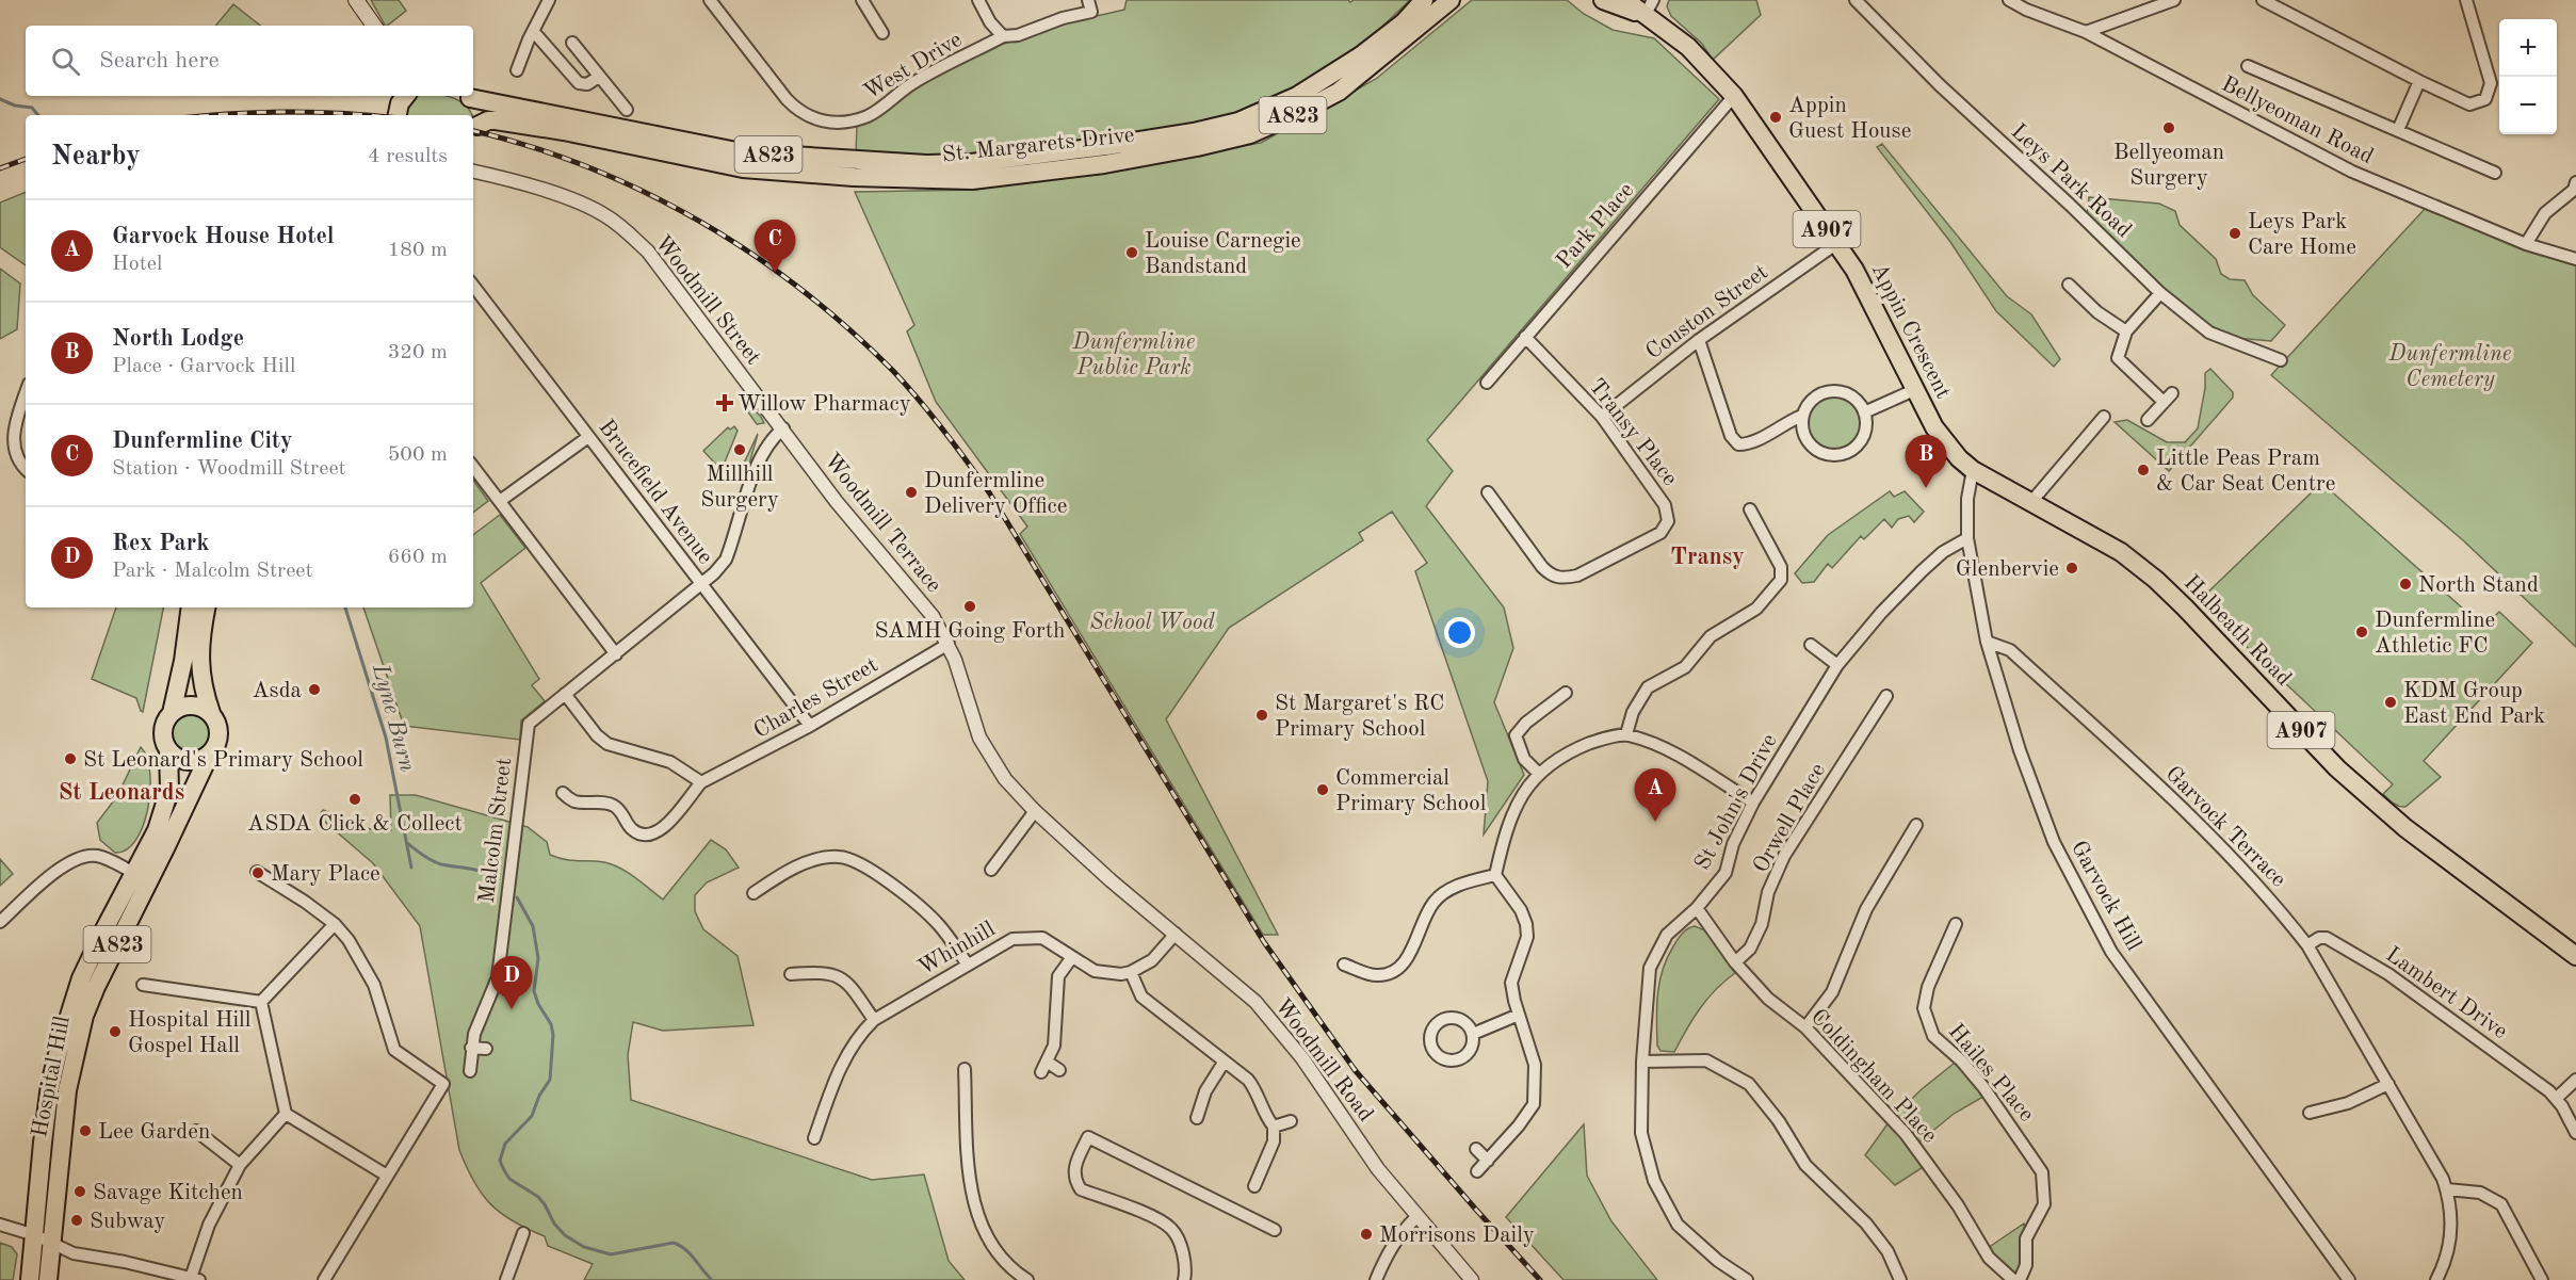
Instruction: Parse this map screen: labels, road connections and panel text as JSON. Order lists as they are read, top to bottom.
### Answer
{
  "streets": {
    "main road": [
      "A823",
      "St. Margarets Drive",
      "A907",
      "Appin Crescent",
      "Halbeath Road",
      "Hospital Hill"
    ],
    "street": [
      "West Drive",
      "Bellyeoman Road",
      "Leys Park Road",
      "Park Place",
      "Woodmill Street",
      "Couston Street",
      "Transy Place",
      "Brucefield Avenue",
      "Woodmill Terrace",
      "Charles Street",
      "St John's Drive",
      "Orwell Place",
      "Garvock Terrace",
      "Malcolm Street",
      "Garvock Hill",
      "Whinhill",
      "Lambert Drive",
      "Woodmill Road",
      "Hailes Place",
      "Coldingham Place"
    ]
  },
  "crossings": [
    ["A823", "St. Margarets Drive"],
    ["A823", "Hospital Hill"],
    ["Park Place", "Appin Crescent"],
    ["Park Place", "Transy Place"],
    ["Woodmill Street", "Woodmill Terrace"],
    ["Woodmill Street", "Malcolm Street"],
    ["Couston Street", "Appin Crescent"],
    ["Couston Street", "Transy Place"],
    ["Appin Crescent", "Halbeath Road"],
    ["Appin Crescent", "Garvock Hill"],
    ["Brucefield Avenue", "Charles Street"],
    ["Brucefield Avenue", "Malcolm Street"],
    ["Woodmill Terrace", "Charles Street"],
    ["Woodmill Terrace", "Malcolm Street"],
    ["Woodmill Terrace", "Woodmill Road"],
    ["Charles Street", "Woodmill Road"],
    ["St John's Drive", "Garvock Hill"],
    ["St John's Drive", "Coldingham Place"],
    ["Orwell Place", "Coldingham Place"],
    ["Garvock Terrace", "Garvock Hill"],
    ["Garvock Terrace", "Lambert Drive"]
  ],
  "districts": ["Transy", "St Leonards"],
  "water": ["Lyne Burn"],
  "parks": ["Dunfermline Public Park", "Dunfermline Cemetery", "School Wood"],
  "places": {
    "other": [
      "Appin Guest House",
      "Bellyeoman Surgery",
      "Leys Park Care Home",
      "Louise Carnegie Bandstand",
      "Millhill Surgery",
      "Little Peas Pram & Car Seat Centre",
      "Dunfermline Delivery Office",
      "Glenbervie",
      "North Stand",
      "SAMH Going Forth",
      "Dunfermline Athletic FC",
      "Asda",
      "KDM Group East End Park",
      "St Margaret's RC Primary School",
      "St Leonard's Primary School",
      "Commercial Primary School",
      "ASDA Click & Collect",
      "Mary Place",
      "Hospital Hill Gospel Hall",
      "Lee Garden",
      "Savage Kitchen",
      "Subway",
      "Morrisons Daily"
    ],
    "health": ["Willow Pharmacy"]
  },
  "page": {
    "map_buttons": ["+", "−"],
    "search": "Search here",
    "heading": ["Nearby", "4 results"],
    "list": [
      {
        "mark": "A",
        "name": "Garvock House Hotel",
        "note": "Hotel",
        "value": "180 m"
      },
      {
        "mark": "B",
        "name": "North Lodge",
        "note": "Place · Garvock Hill",
        "value": "320 m"
      },
      {
        "mark": "C",
        "name": "Dunfermline City",
        "note": "Station · Woodmill Street",
        "value": "500 m"
      },
      {
        "mark": "D",
        "name": "Rex Park",
        "note": "Park · Malcolm Street",
        "value": "660 m"
      }
    ],
    "pins": [
      "C",
      "B",
      "A",
      "D"
    ]
  }
}
